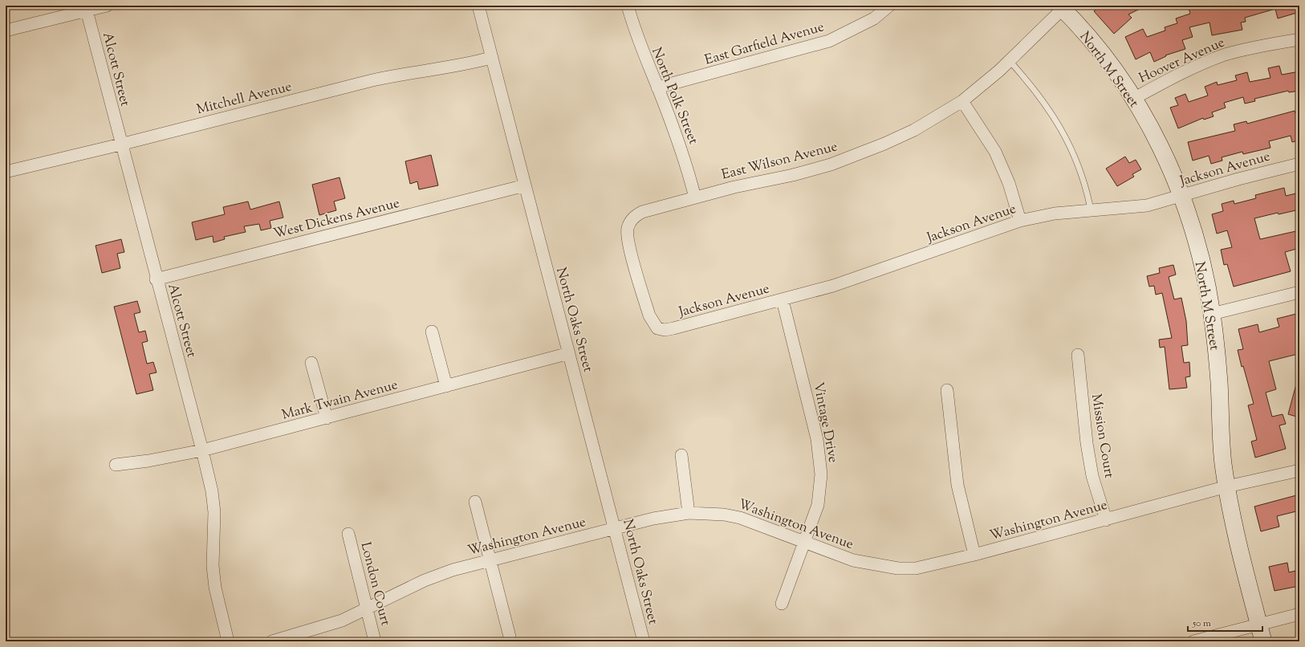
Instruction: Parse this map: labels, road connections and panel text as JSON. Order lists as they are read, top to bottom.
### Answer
{
  "streets": {
    "street": [
      "East Garfield Avenue",
      "Hoover Avenue",
      "Alcott Street",
      "North M Street",
      "North Polk Street",
      "Mitchell Avenue",
      "East Wilson Avenue",
      "Jackson Avenue",
      "West Dickens Avenue",
      "North Oaks Street",
      "Mark Twain Avenue",
      "Vintage Drive",
      "Mission Court",
      "Washington Avenue",
      "London Court"
    ]
  },
  "crossings": [
    ["East Garfield Avenue", "North Polk Street"],
    ["Hoover Avenue", "North M Street"],
    ["Alcott Street", "Mitchell Avenue"],
    ["Alcott Street", "West Dickens Avenue"],
    ["Alcott Street", "Mark Twain Avenue"],
    ["North M Street", "East Wilson Avenue"],
    ["North M Street", "Jackson Avenue"],
    ["North M Street", "Washington Avenue"],
    ["North Polk Street", "East Wilson Avenue"],
    ["Mitchell Avenue", "North Oaks Street"],
    ["East Wilson Avenue", "Jackson Avenue"],
    ["Jackson Avenue", "Vintage Drive"],
    ["West Dickens Avenue", "North Oaks Street"],
    ["North Oaks Street", "Mark Twain Avenue"],
    ["North Oaks Street", "Washington Avenue"],
    ["Vintage Drive", "Washington Avenue"],
    ["Mission Court", "Washington Avenue"],
    ["Washington Avenue", "London Court"]
  ],
  "scale_bar": "50 m"
}
